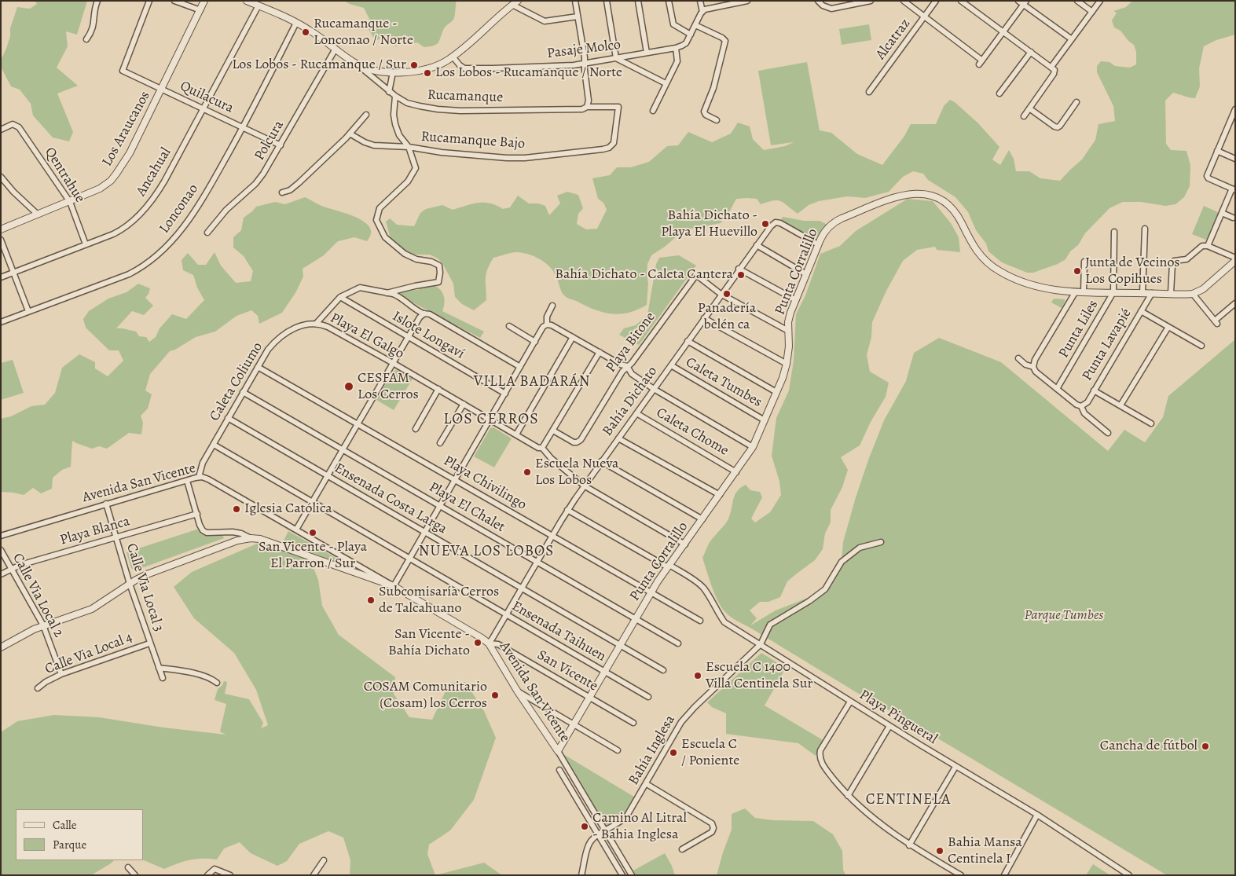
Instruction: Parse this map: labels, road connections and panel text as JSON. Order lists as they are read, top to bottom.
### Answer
{
  "streets": {
    "street": [
      "Alcatraz",
      "Pasaje Molco",
      "Rucamanque",
      "Quilacura",
      "Los Araucanos",
      "Polcura",
      "Rucamanque Bajo",
      "Ancahual",
      "Qentrahue",
      "Lonconao",
      "Punta Corralillo",
      "Punta Liles",
      "Islote Longaví",
      "Playa El Galgo",
      "Playa Bitone",
      "Punta Lavapié",
      "Caleta Coliumo",
      "Caleta Tumbes",
      "Bahía Dichato",
      "Caleta Chome",
      "Avenida San Vicente",
      "Playa Chivilingo",
      "Ensenada Costa Larga",
      "Playa El Chalet",
      "Playa Blanca",
      "Calle Via Local 3",
      "Calle Via Local 2",
      "Ensenada Taihuen",
      "Calle Via Local 4",
      "San Vicente",
      "Playa Pingueral",
      "Bahía Inglesa"
    ]
  },
  "crossings": [
    ["Rucamanque", "Polcura"],
    ["Rucamanque", "Rucamanque Bajo"],
    ["Rucamanque", "Ancahual"],
    ["Rucamanque", "Lonconao"],
    ["Quilacura", "Los Araucanos"],
    ["Quilacura", "Polcura"],
    ["Quilacura", "Ancahual"],
    ["Quilacura", "Lonconao"],
    ["Los Araucanos", "Qentrahue"],
    ["Ancahual", "Qentrahue"],
    ["Punta Corralillo", "Punta Liles"],
    ["Punta Corralillo", "Playa El Galgo"],
    ["Punta Corralillo", "Punta Lavapié"],
    ["Punta Corralillo", "Caleta Tumbes"],
    ["Punta Corralillo", "Bahía Dichato"],
    ["Punta Corralillo", "Caleta Chome"],
    ["Punta Corralillo", "Avenida San Vicente"],
    ["Punta Corralillo", "Playa Chivilingo"],
    ["Punta Corralillo", "Ensenada Costa Larga"],
    ["Punta Corralillo", "Playa El Chalet"],
    ["Punta Corralillo", "Ensenada Taihuen"],
    ["Punta Corralillo", "San Vicente"],
    ["Punta Corralillo", "Playa Pingueral"],
    ["Playa El Galgo", "Caleta Coliumo"],
    ["Playa El Galgo", "Bahía Dichato"],
    ["Playa Bitone", "Bahía Dichato"],
    ["Caleta Coliumo", "Avenida San Vicente"],
    ["Caleta Coliumo", "Playa Chivilingo"],
    ["Caleta Coliumo", "Ensenada Costa Larga"],
    ["Caleta Coliumo", "Playa El Chalet"],
    ["Caleta Coliumo", "Ensenada Taihuen"],
    ["Caleta Tumbes", "Bahía Dichato"],
    ["Bahía Dichato", "Caleta Chome"],
    ["Bahía Dichato", "Avenida San Vicente"],
    ["Bahía Dichato", "Playa Chivilingo"],
    ["Bahía Dichato", "Ensenada Costa Larga"],
    ["Bahía Dichato", "Playa El Chalet"],
    ["Bahía Dichato", "Ensenada Taihuen"],
    ["Bahía Dichato", "San Vicente"],
    ["Bahía Dichato", "Playa Pingueral"],
    ["Avenida San Vicente", "Calle Via Local 3"],
    ["Avenida San Vicente", "San Vicente"],
    ["Avenida San Vicente", "Bahía Inglesa"],
    ["Playa Blanca", "Calle Via Local 3"],
    ["Playa Blanca", "Calle Via Local 2"],
    ["Calle Via Local 3", "Calle Via Local 4"],
    ["Calle Via Local 2", "Calle Via Local 4"],
    ["Playa Pingueral", "Bahía Inglesa"]
  ],
  "districts": [
    "VILLA BADARÁN",
    "LOS CERROS",
    "NUEVA LOS LOBOS",
    "CENTINELA"
  ],
  "parks": ["Parque Tumbes"],
  "places": [
    "Rucamanque - Lonconao / Norte",
    "Los Lobos - Rucamanque / Sur",
    "Los Lobos - Rucamanque / Norte",
    "Bahía Dichato - Playa El Huevillo",
    "Junta de Vecinos Los Copihues",
    "Bahía Dichato - Caleta Cantera",
    "Panadería belén ca",
    "CESFAM Los Cerros",
    "Escuela Nueva Los Lobos",
    "Iglesia Católica",
    "San Vicente - Playa El Parron / Sur",
    "Subcomisaría Cerros de Talcahuano",
    "San Vicente - Bahía Dichato",
    "Escuela C 1400 Villa Centinela Sur",
    "COSAM Comunitario (Cosam) los Cerros",
    "Cancha de fútbol",
    "Escuela C / Poniente",
    "Camino Al Litral - Bahia Inglesa",
    "Bahia Mansa Centinela I"
  ],
  "legend": ["Calle", "Parque"]
}
